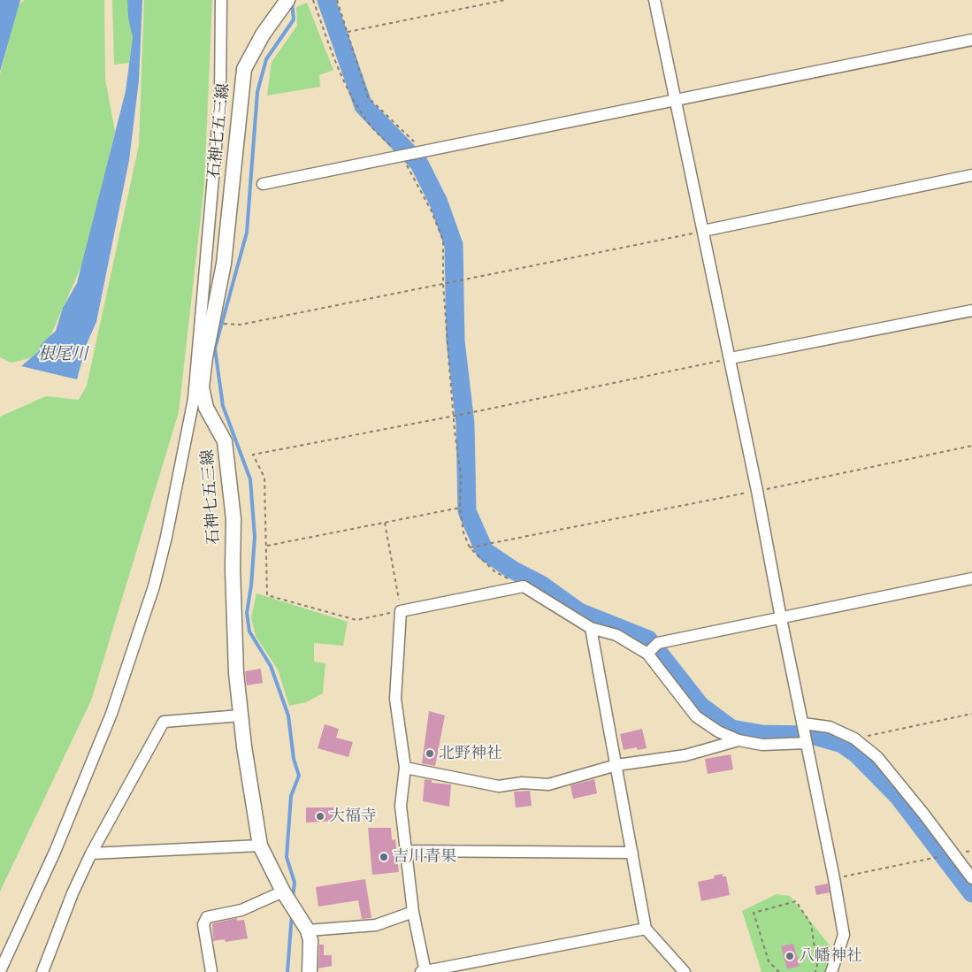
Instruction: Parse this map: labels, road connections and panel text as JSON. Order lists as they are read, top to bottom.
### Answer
{
  "streets": {
    "main road": ["石神七五三線"]
  },
  "water": ["根尾川"],
  "places": [
    "北野神社",
    "大福寺",
    "吉川青果",
    "八幡神社"
  ]
}
